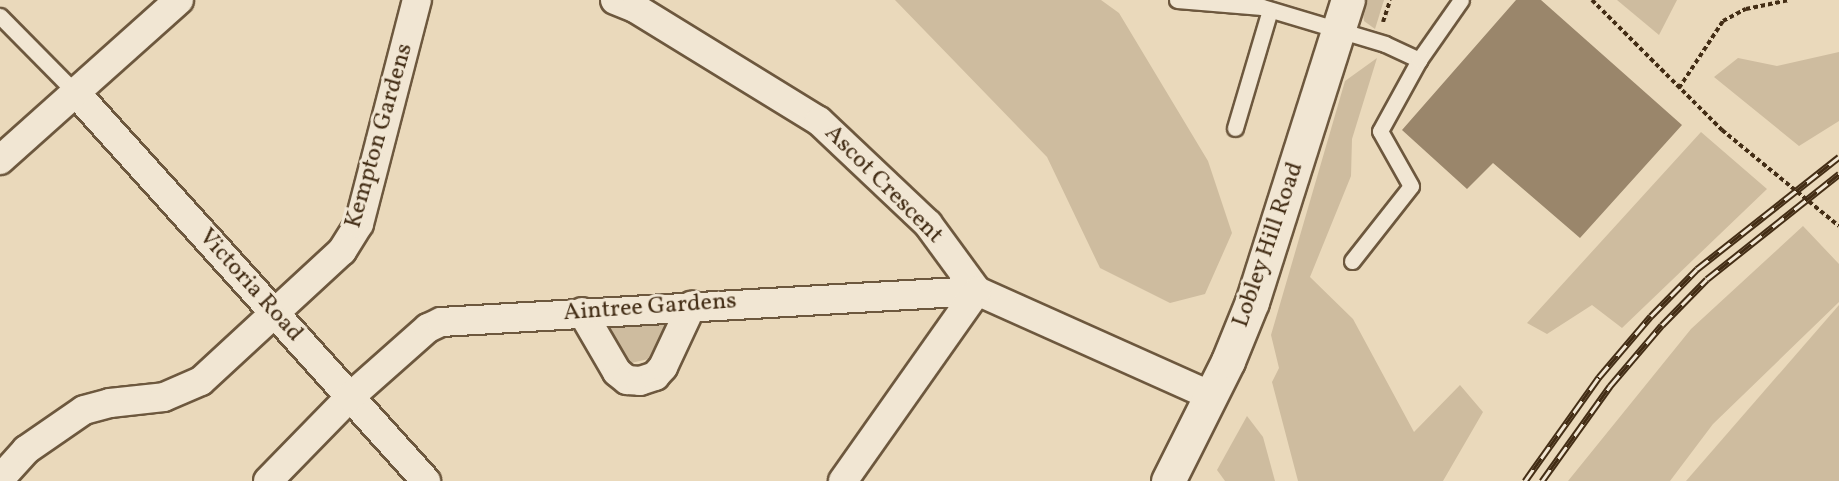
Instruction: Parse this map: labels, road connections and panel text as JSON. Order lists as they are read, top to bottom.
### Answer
{
  "streets": {
    "main road": ["Lobley Hill Road"],
    "street": [
      "Kempton Gardens",
      "Ascot Crescent",
      "Victoria Road",
      "Aintree Gardens"
    ]
  },
  "crossings": [
    ["Kempton Gardens", "Victoria Road"],
    ["Ascot Crescent", "Lobley Hill Road"],
    ["Ascot Crescent", "Aintree Gardens"],
    ["Victoria Road", "Aintree Gardens"]
  ]
}
